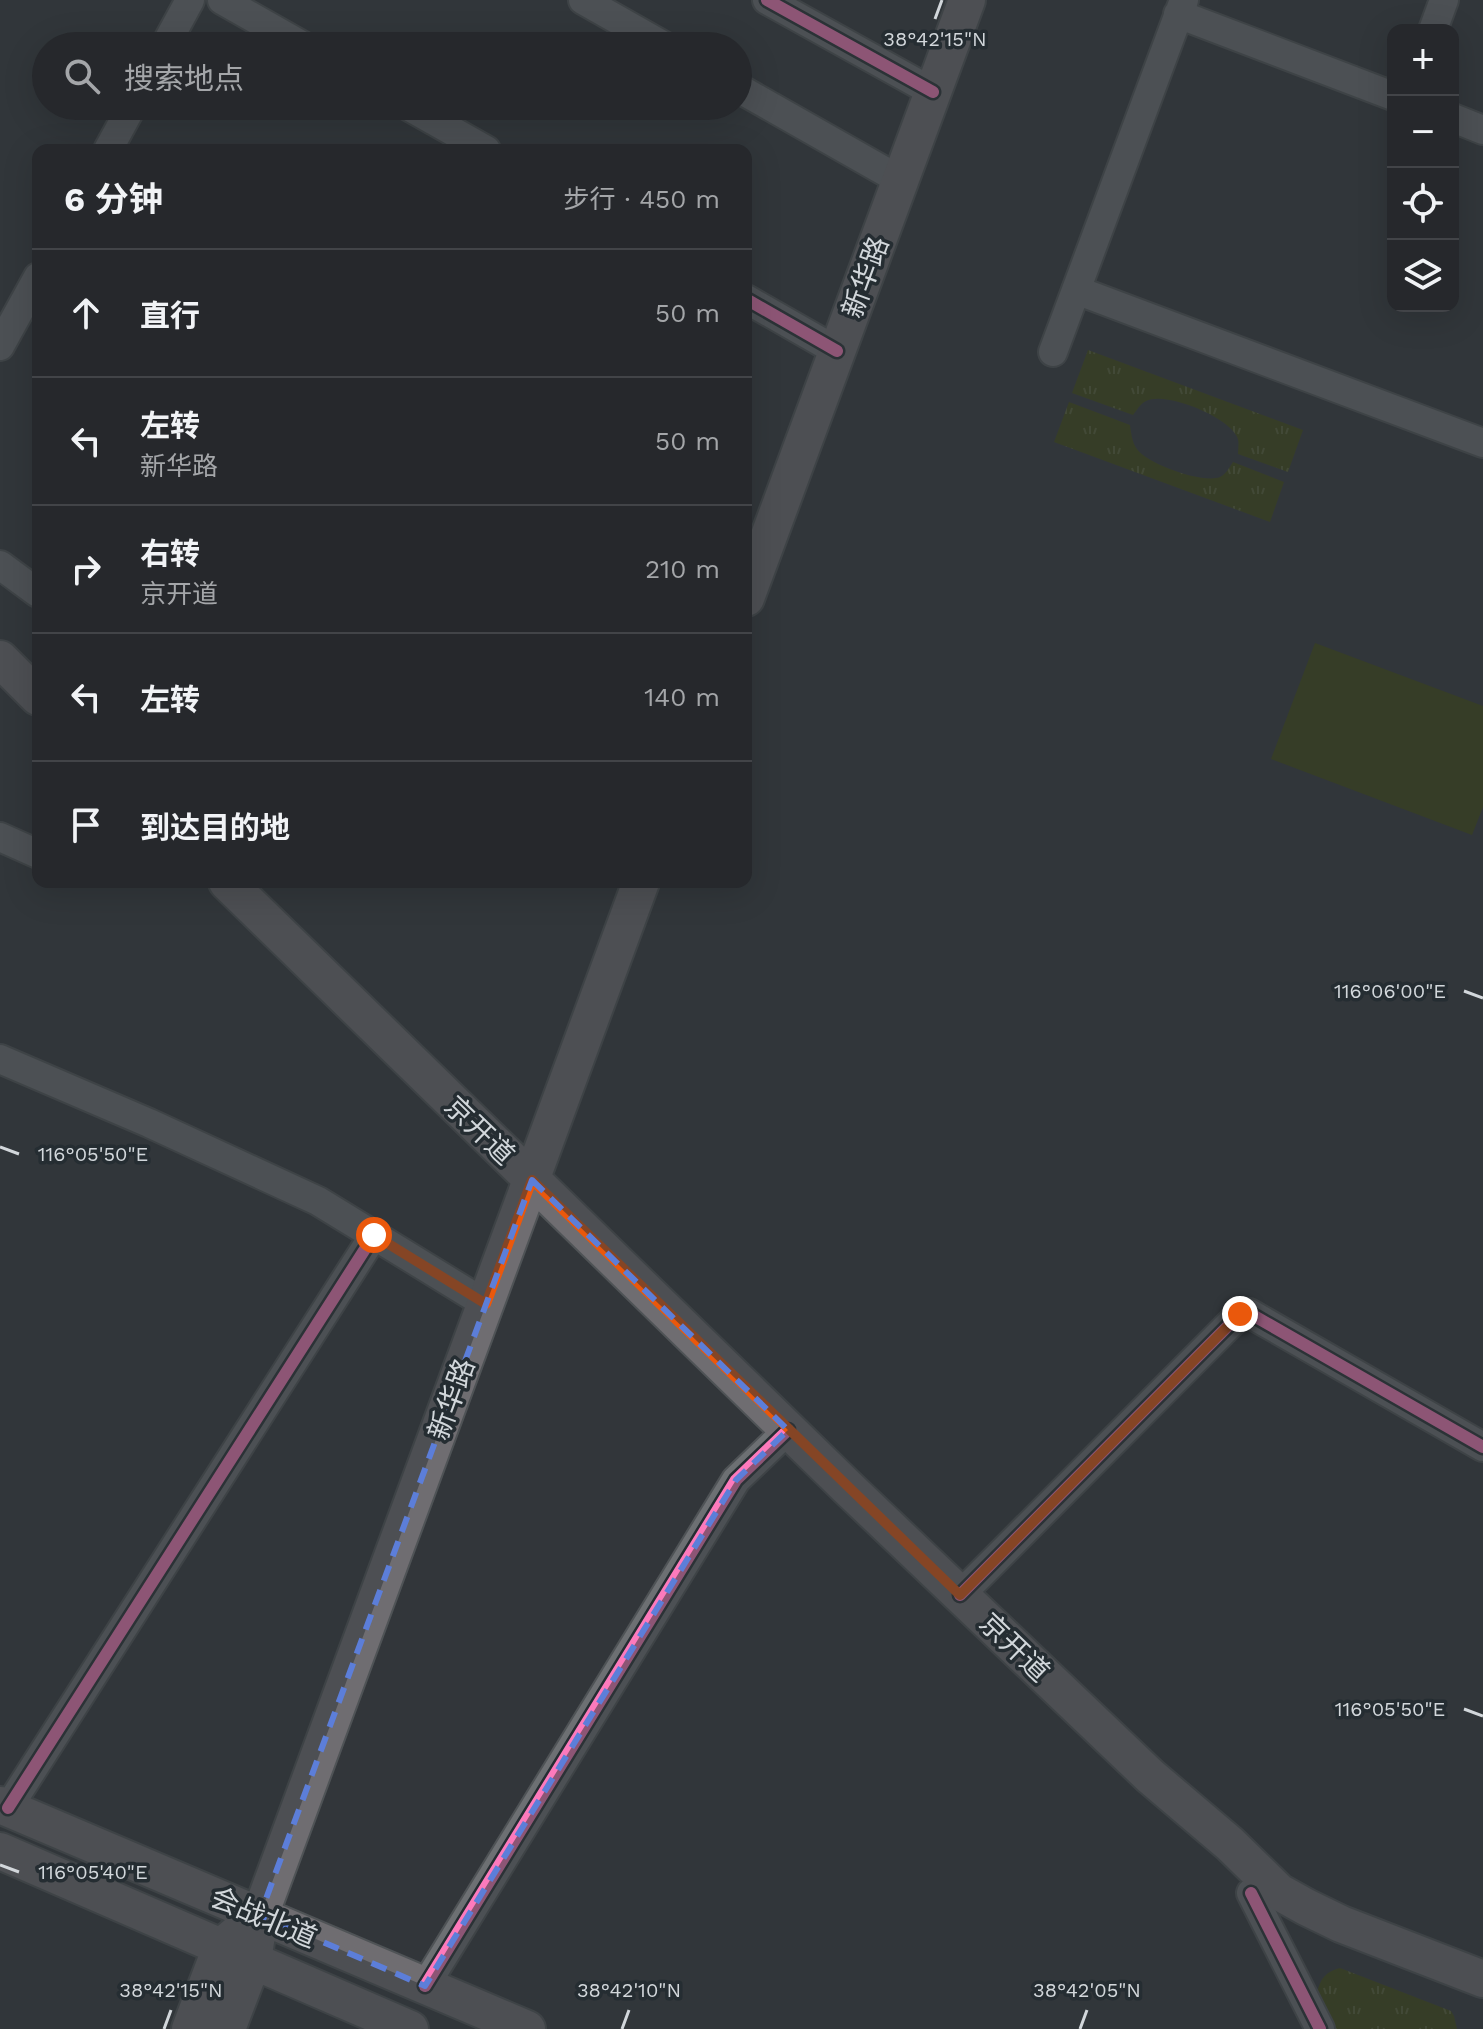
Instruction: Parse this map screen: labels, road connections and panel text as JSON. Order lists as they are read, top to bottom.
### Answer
{
  "streets": {
    "main road": ["新华路", "京开道", "会战北道"]
  },
  "crossings": [
    ["新华路", "京开道"],
    ["新华路", "会战北道"]
  ],
  "page": {
    "map_buttons": ["+", "−"],
    "search": "搜索地点",
    "heading": ["6 分钟", "步行 · 450 m"],
    "list": [
      ["直行", "50 m"],
      ["左转", "新华路", "50 m"],
      ["右转", "京开道", "210 m"],
      ["左转", "140 m"],
      "到达目的地"
    ]
  },
  "coordinates": [
    "38°42'15\"N",
    "116°06'00\"E",
    "116°05'50\"E",
    "116°05'40\"E",
    "38°42'10\"N",
    "38°42'05\"N"
  ]
}
